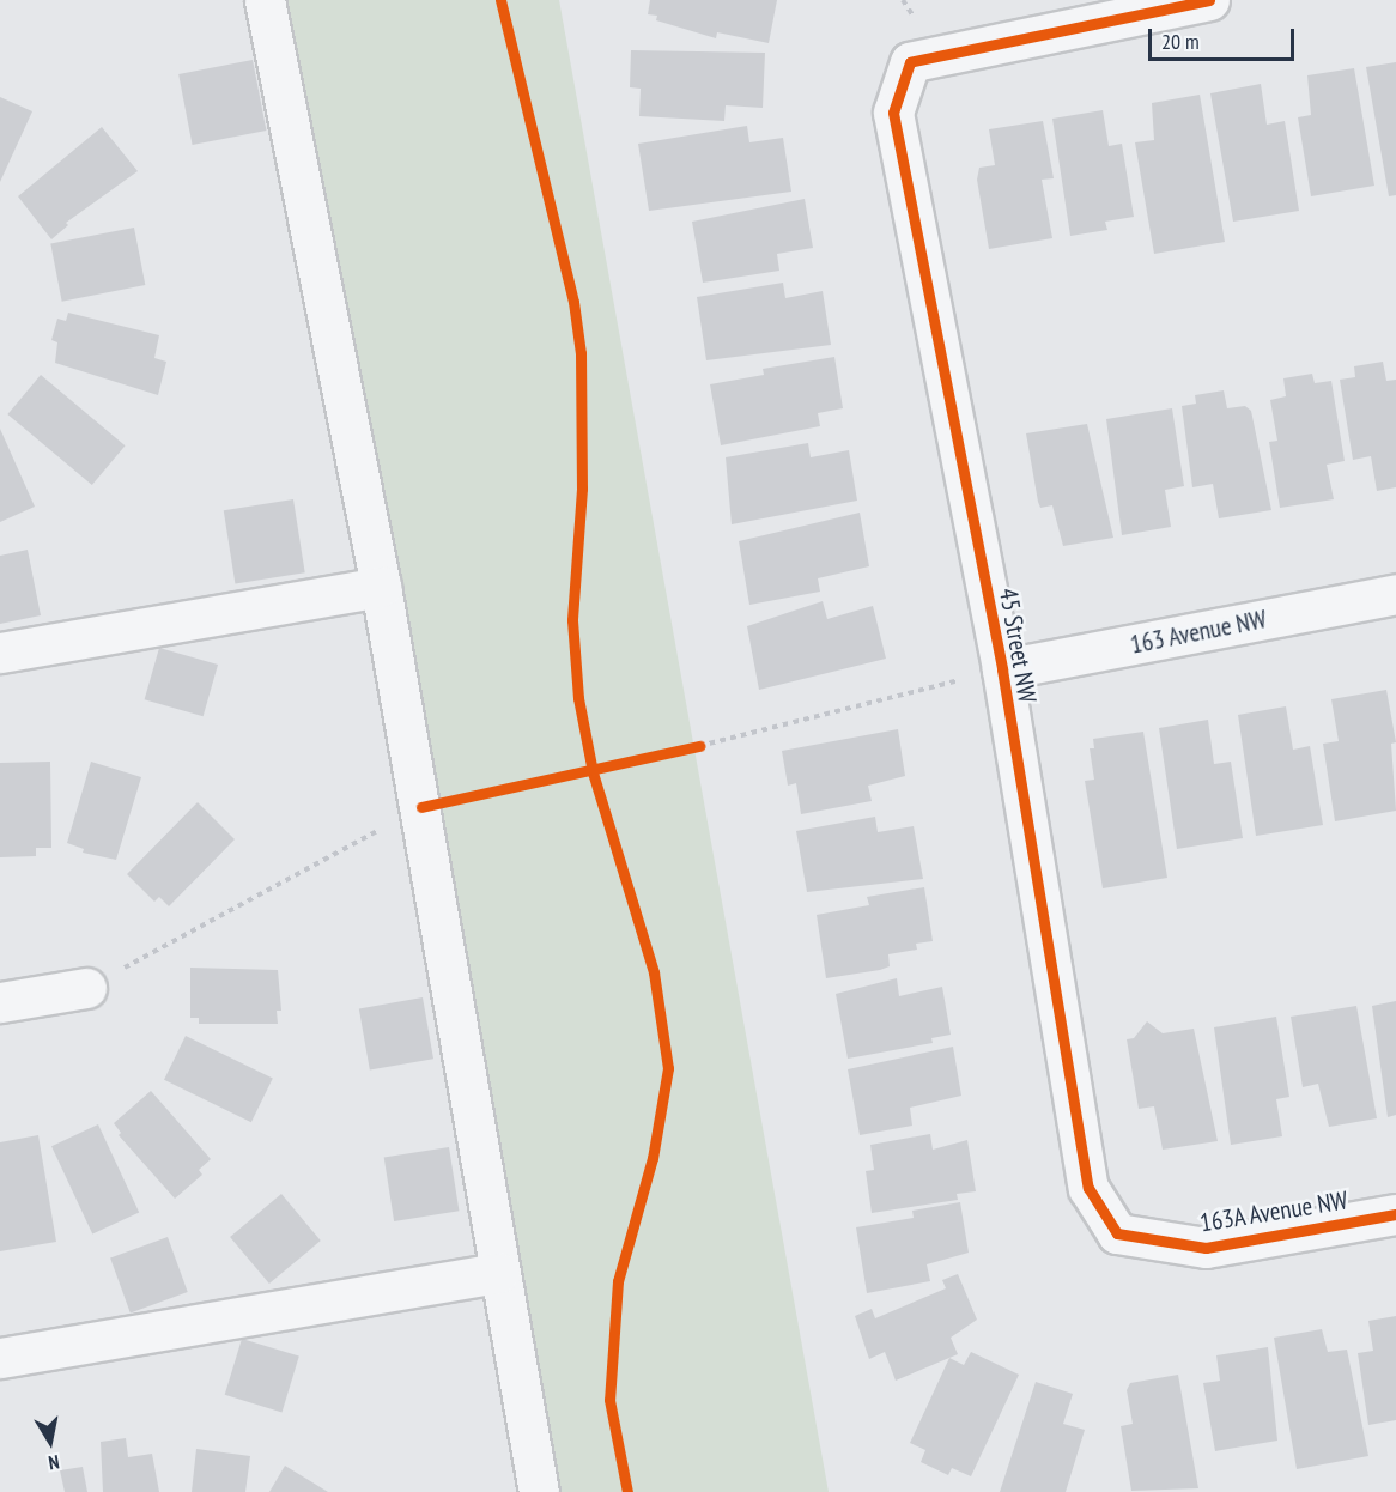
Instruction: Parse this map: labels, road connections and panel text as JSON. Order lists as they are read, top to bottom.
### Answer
{
  "streets": {
    "street": ["163 Avenue NW", "45 Street NW", "163A Avenue NW"]
  },
  "crossings": [
    ["163 Avenue NW", "45 Street NW"],
    ["45 Street NW", "163A Avenue NW"]
  ],
  "scale_bar": "20 m",
  "north": "bottom"
}
